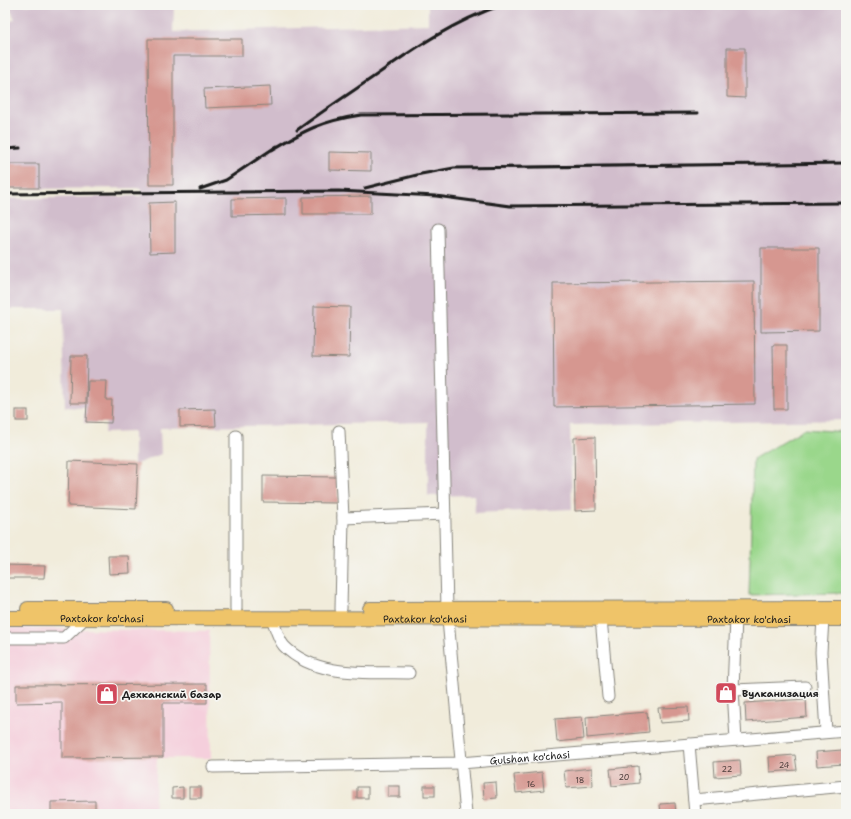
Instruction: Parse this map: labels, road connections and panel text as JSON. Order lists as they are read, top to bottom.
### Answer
{
  "streets": {
    "main road": ["Paxtakor ko'chasi"],
    "street": ["Gulshan ko'chasi"]
  },
  "places": {
    "shop": ["Вулканизация", "Дехканский базар"]
  },
  "house_numbers": [
    "24",
    "22",
    "20",
    "18",
    "16"
  ]
}
